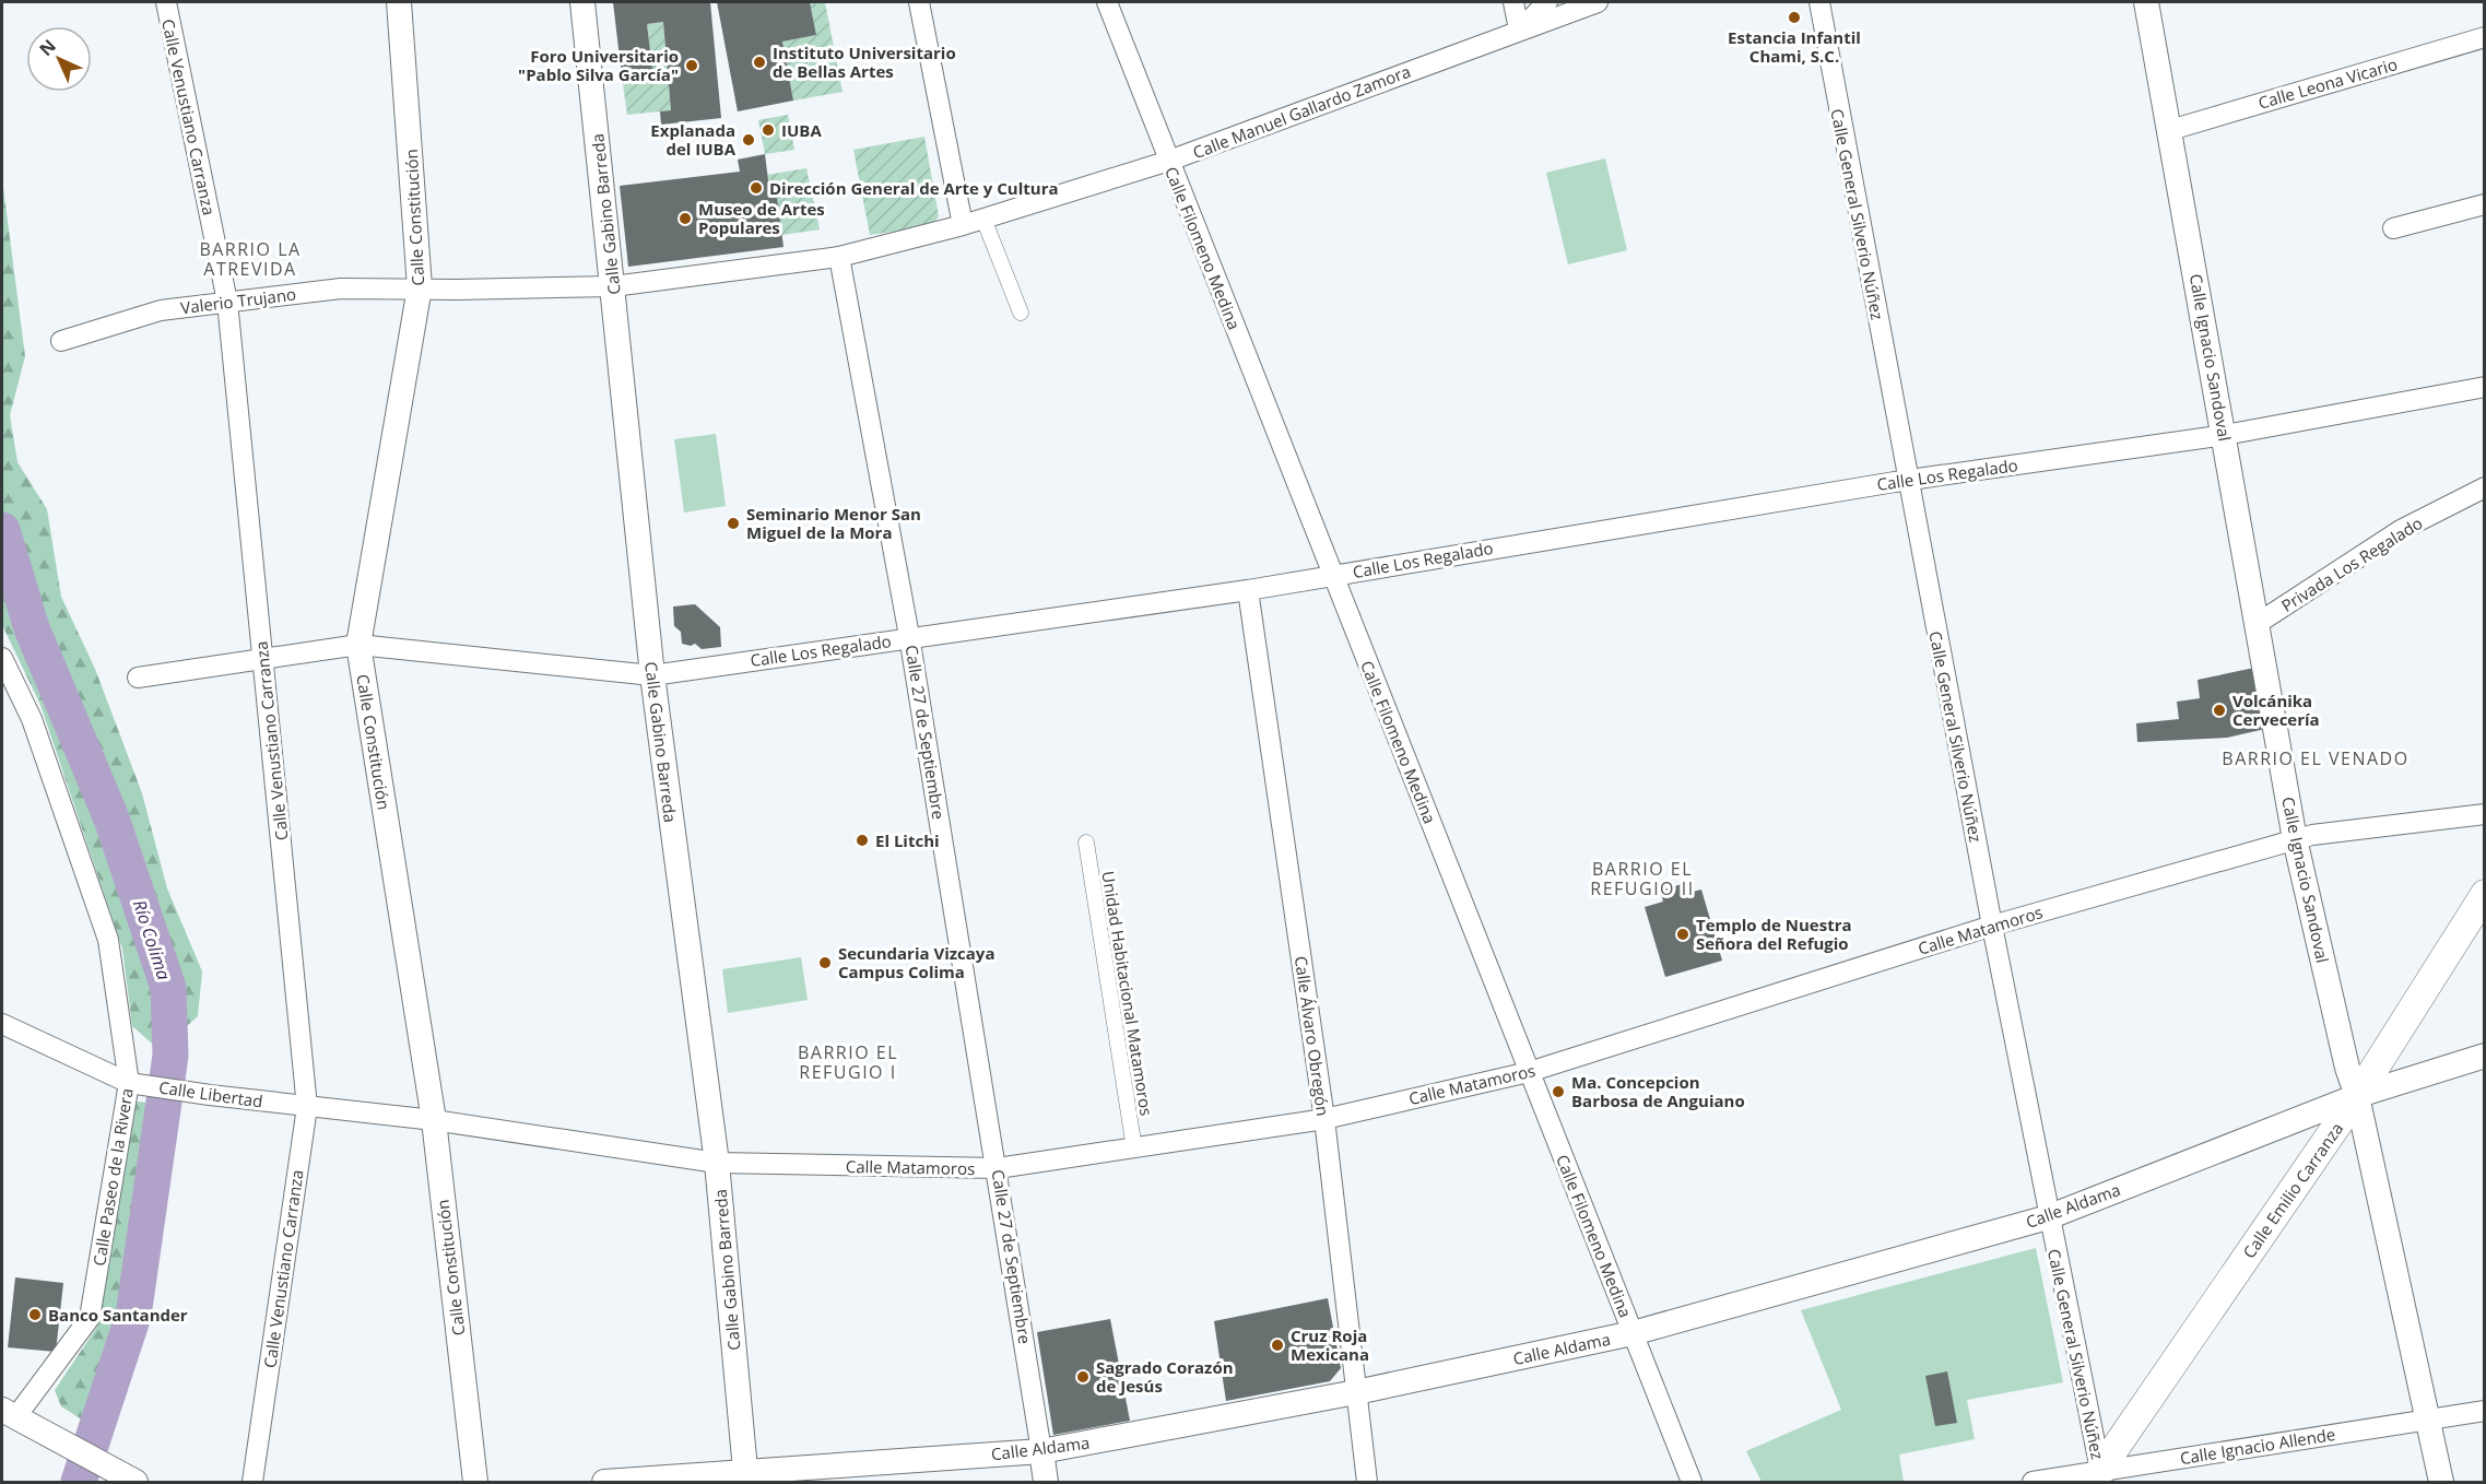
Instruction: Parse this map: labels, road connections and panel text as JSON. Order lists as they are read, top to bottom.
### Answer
{
  "streets": {
    "main road": ["Calle Emilio Carranza"],
    "street": [
      "Calle Leona Vicario",
      "Calle Manuel Gallardo Zamora",
      "Calle Venustiano Carranza",
      "Calle Gabino Barreda",
      "Calle General Silverio Núñez",
      "Calle Constitución",
      "Calle Filomeno Medina",
      "Valerio Trujano",
      "Calle Ignacio Sandoval",
      "Calle Los Regalado",
      "Privada Los Regalado",
      "Calle 27 de Septiembre",
      "Calle Matamoros",
      "Unidad Habitacional Matamoros",
      "Calle Álvaro Obregón",
      "Calle Libertad",
      "Calle Paseo de la Rivera",
      "Calle Aldama",
      "Calle Ignacio Allende"
    ]
  },
  "crossings": [
    ["Calle Leona Vicario", "Calle Ignacio Sandoval"],
    ["Calle Manuel Gallardo Zamora", "Calle Gabino Barreda"],
    ["Calle Manuel Gallardo Zamora", "Calle Constitución"],
    ["Calle Manuel Gallardo Zamora", "Calle Filomeno Medina"],
    ["Calle Manuel Gallardo Zamora", "Valerio Trujano"],
    ["Calle Manuel Gallardo Zamora", "Calle 27 de Septiembre"],
    ["Calle Venustiano Carranza", "Valerio Trujano"],
    ["Calle Venustiano Carranza", "Calle Los Regalado"],
    ["Calle Venustiano Carranza", "Calle Libertad"],
    ["Calle Gabino Barreda", "Calle Los Regalado"],
    ["Calle Gabino Barreda", "Calle Matamoros"],
    ["Calle Gabino Barreda", "Calle Aldama"],
    ["Calle General Silverio Núñez", "Calle Los Regalado"],
    ["Calle General Silverio Núñez", "Calle Matamoros"],
    ["Calle General Silverio Núñez", "Calle Emilio Carranza"],
    ["Calle General Silverio Núñez", "Calle Aldama"],
    ["Calle General Silverio Núñez", "Calle Ignacio Allende"],
    ["Calle Constitución", "Valerio Trujano"],
    ["Calle Constitución", "Calle Los Regalado"],
    ["Calle Constitución", "Calle Matamoros"],
    ["Calle Constitución", "Calle Libertad"],
    ["Calle Filomeno Medina", "Calle Los Regalado"],
    ["Calle Filomeno Medina", "Calle Matamoros"],
    ["Calle Filomeno Medina", "Calle Aldama"],
    ["Calle Ignacio Sandoval", "Calle Los Regalado"],
    ["Calle Ignacio Sandoval", "Privada Los Regalado"],
    ["Calle Ignacio Sandoval", "Calle Matamoros"],
    ["Calle Ignacio Sandoval", "Calle Emilio Carranza"],
    ["Calle Ignacio Sandoval", "Calle Aldama"],
    ["Calle Ignacio Sandoval", "Calle Ignacio Allende"],
    ["Calle Los Regalado", "Calle 27 de Septiembre"],
    ["Calle Los Regalado", "Calle Álvaro Obregón"],
    ["Calle 27 de Septiembre", "Calle Matamoros"],
    ["Calle 27 de Septiembre", "Calle Aldama"],
    ["Calle Matamoros", "Unidad Habitacional Matamoros"],
    ["Calle Matamoros", "Calle Álvaro Obregón"],
    ["Calle Matamoros", "Calle Libertad"],
    ["Calle Álvaro Obregón", "Calle Aldama"],
    ["Calle Libertad", "Calle Paseo de la Rivera"],
    ["Calle Emilio Carranza", "Calle Aldama"],
    ["Calle Emilio Carranza", "Calle Ignacio Allende"]
  ],
  "districts": [
    "BARRIO LA ATREVIDA",
    "BARRIO EL VENADO",
    "BARRIO EL REFUGIO II",
    "BARRIO EL REFUGIO I"
  ],
  "water": ["Río Colima"],
  "places": [
    "Estancia Infantil Chami, S.C.",
    "Instituto Universitario de Bellas Artes",
    "Foro Universitario \"Pablo Silva García\"",
    "IUBA",
    "Explanada del IUBA",
    "Dirección General de Arte y Cultura",
    "Museo de Artes Populares",
    "Seminario Menor San Miguel de la Mora",
    "Volcánika Cervecería",
    "El Litchi",
    "Templo de Nuestra Señora del Refugio",
    "Secundaria Vizcaya Campus Colima",
    "Ma. Concepcion Barbosa de Anguiano",
    "Banco Santander",
    "Cruz Roja Mexicana",
    "Sagrado Corazón de Jesús"
  ],
  "north": "top left"
}
